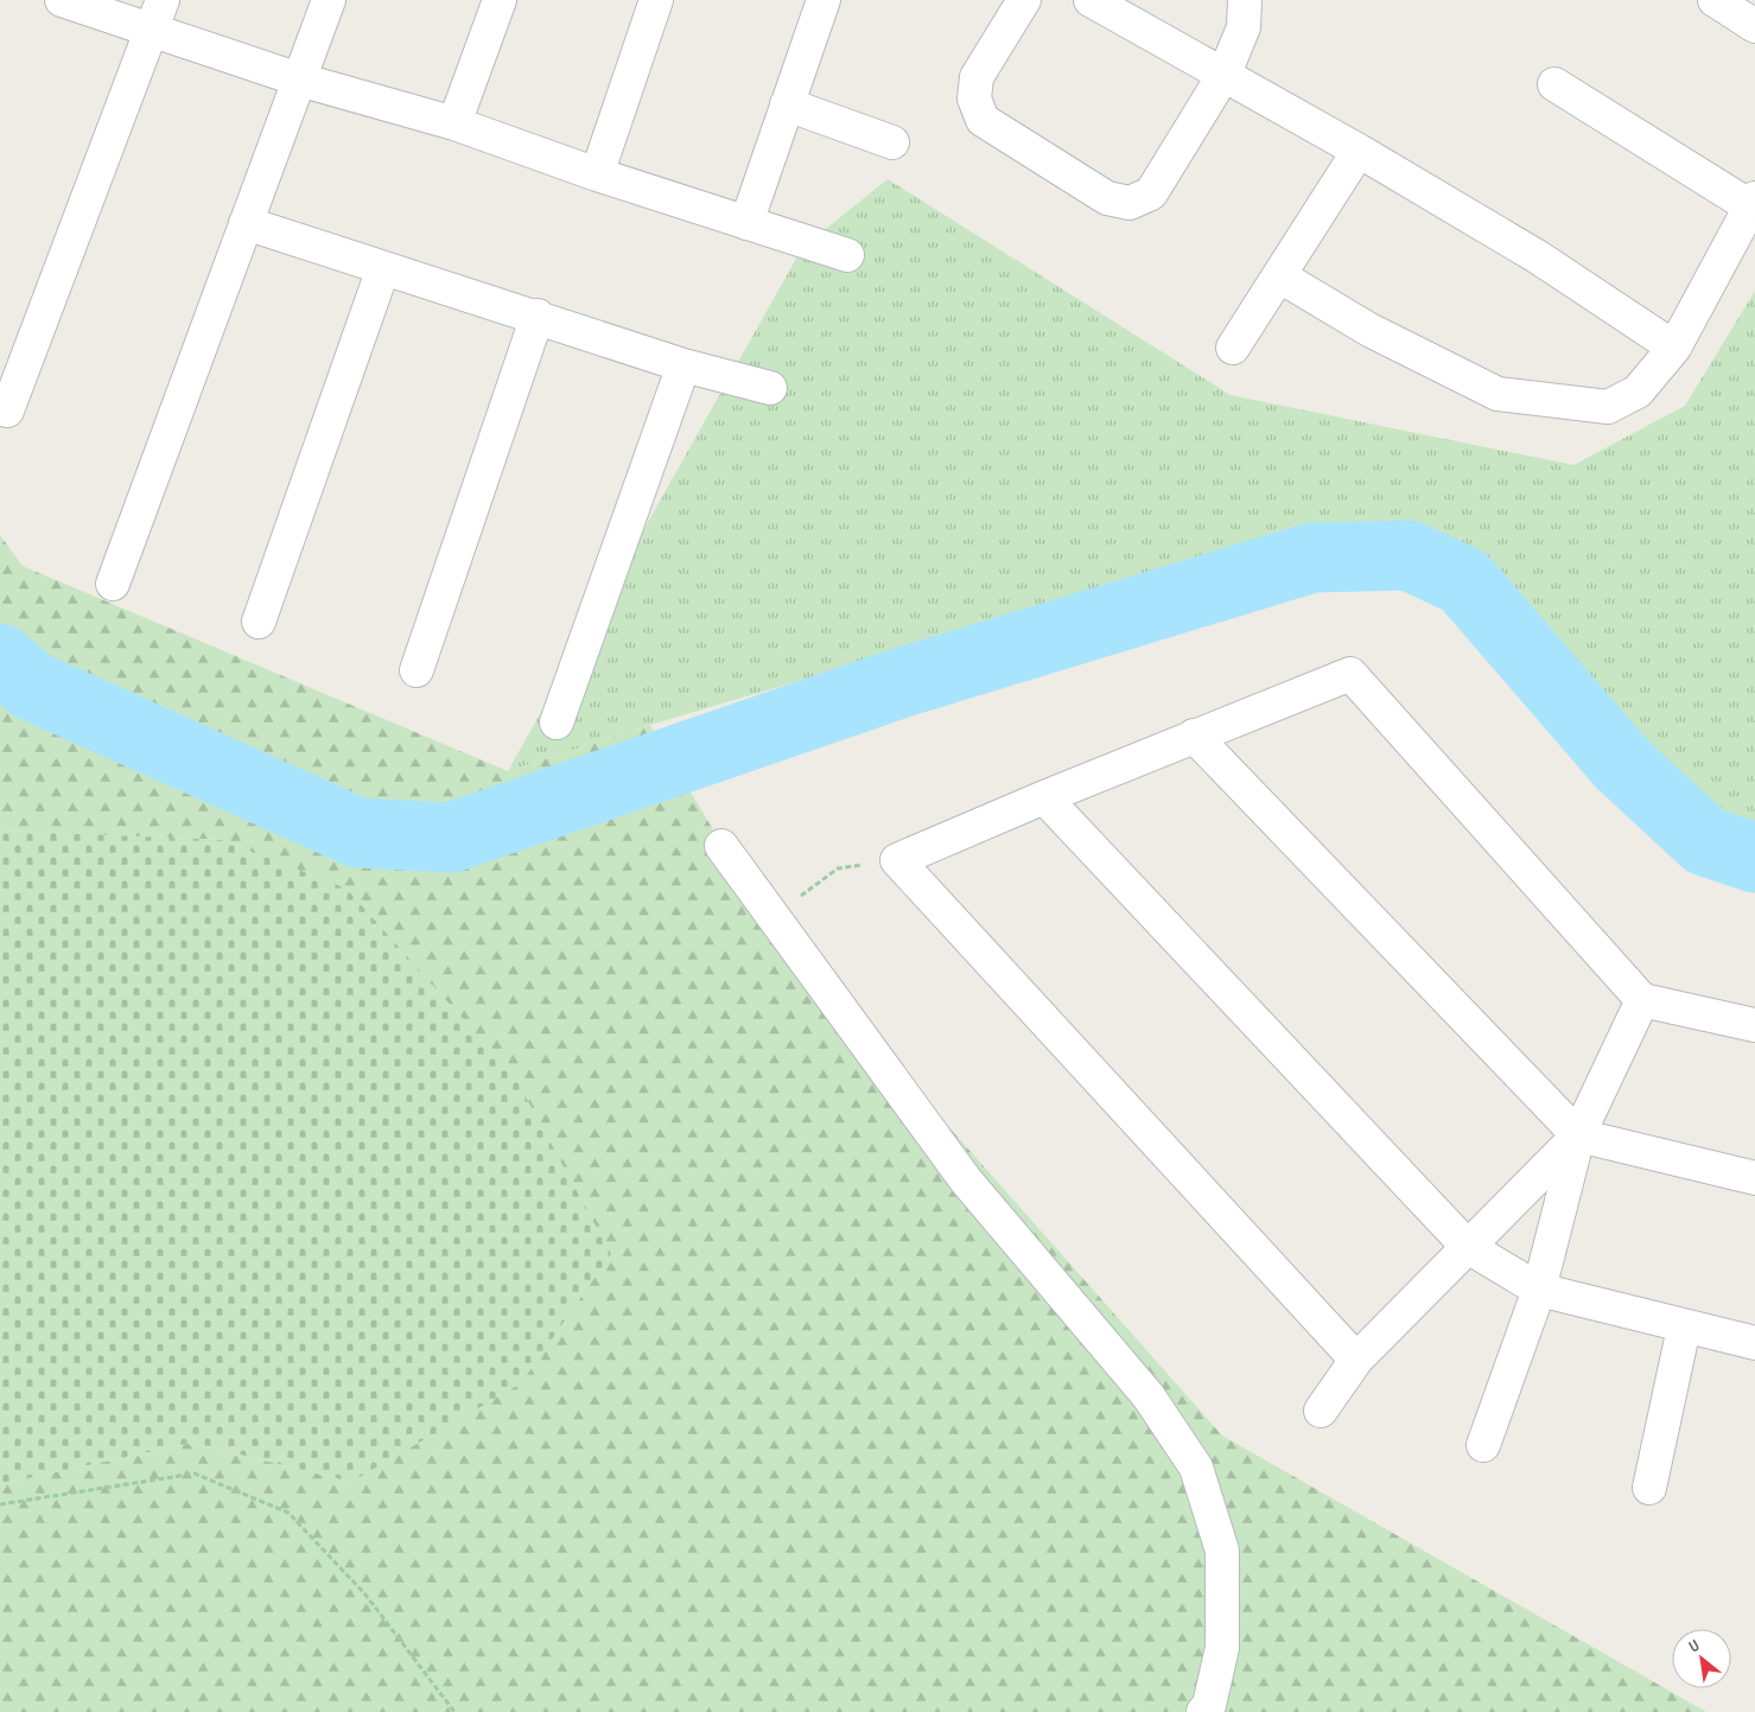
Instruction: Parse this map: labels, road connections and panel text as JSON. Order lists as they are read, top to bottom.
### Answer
{
  "north": "top left"
}
